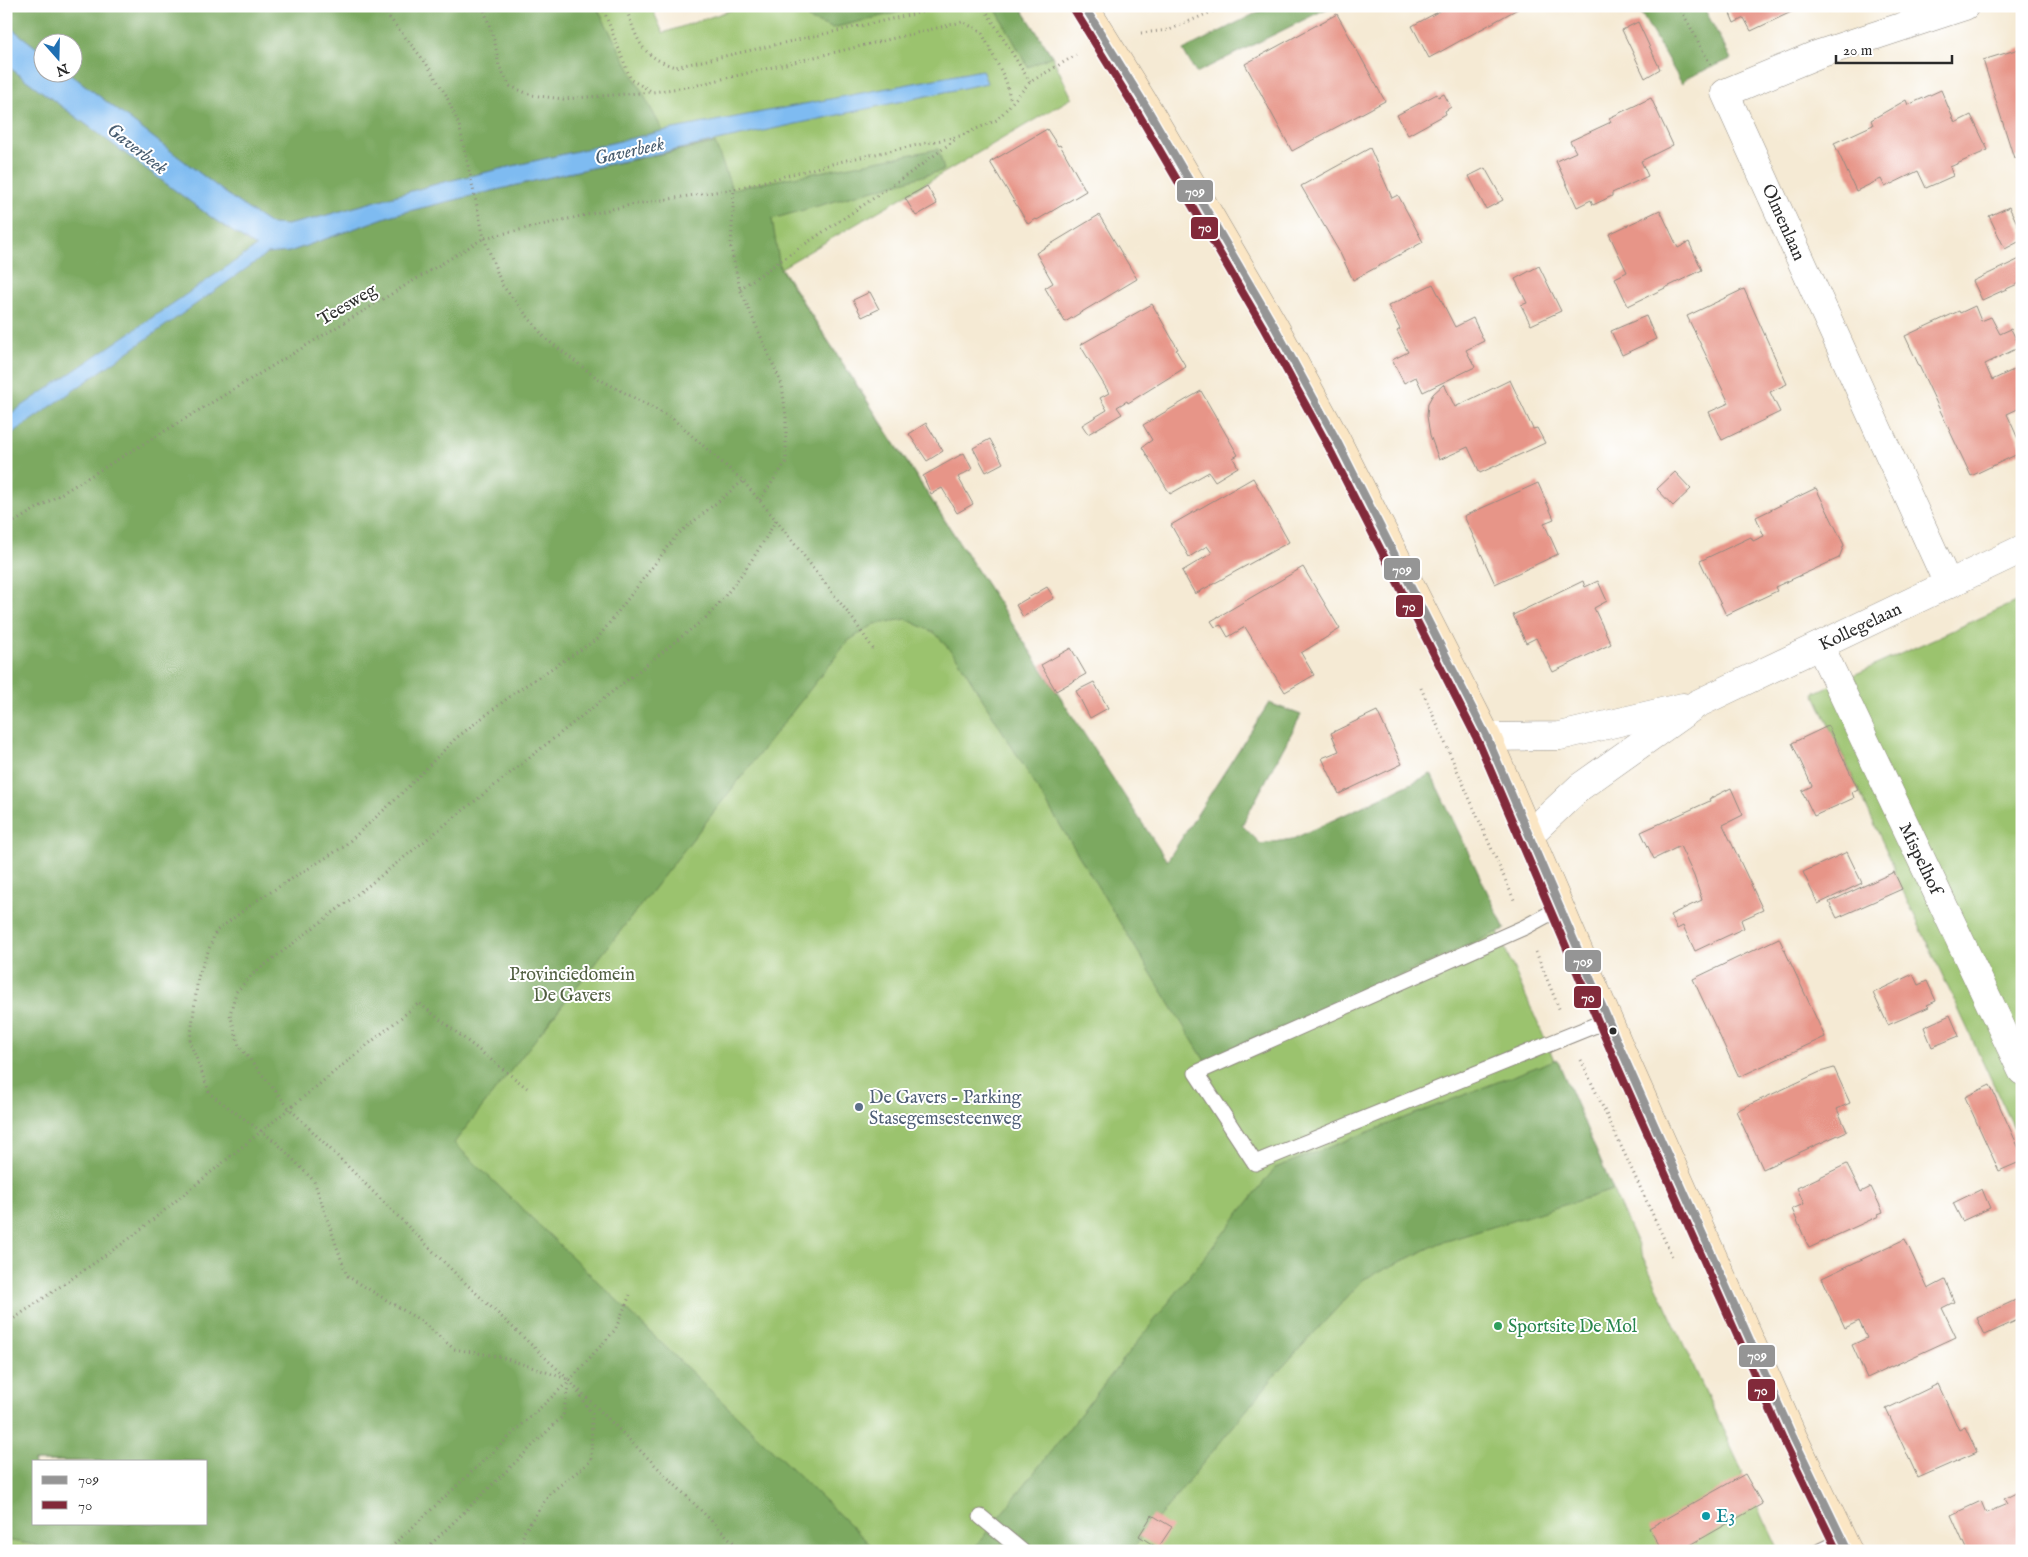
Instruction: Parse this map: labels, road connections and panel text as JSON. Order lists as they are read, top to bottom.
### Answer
{
  "streets": {
    "street": ["Olmenlaan", "Kollegelaan", "Mispelhof"],
    "path": ["Teesweg"]
  },
  "crossings": [
    ["Olmenlaan", "Kollegelaan"],
    ["Kollegelaan", "Mispelhof"]
  ],
  "water": ["Gaverbeek"],
  "parks": ["Provinciedomein De Gavers"],
  "places": ["De Gavers - Parking Stasegemsesteenweg", "Sportsite De Mol", "E3"],
  "lines": ["transit line 709", "transit line 70"],
  "legend": ["709", "70"],
  "scale_bar": "20 m",
  "north": "bottom"
}
